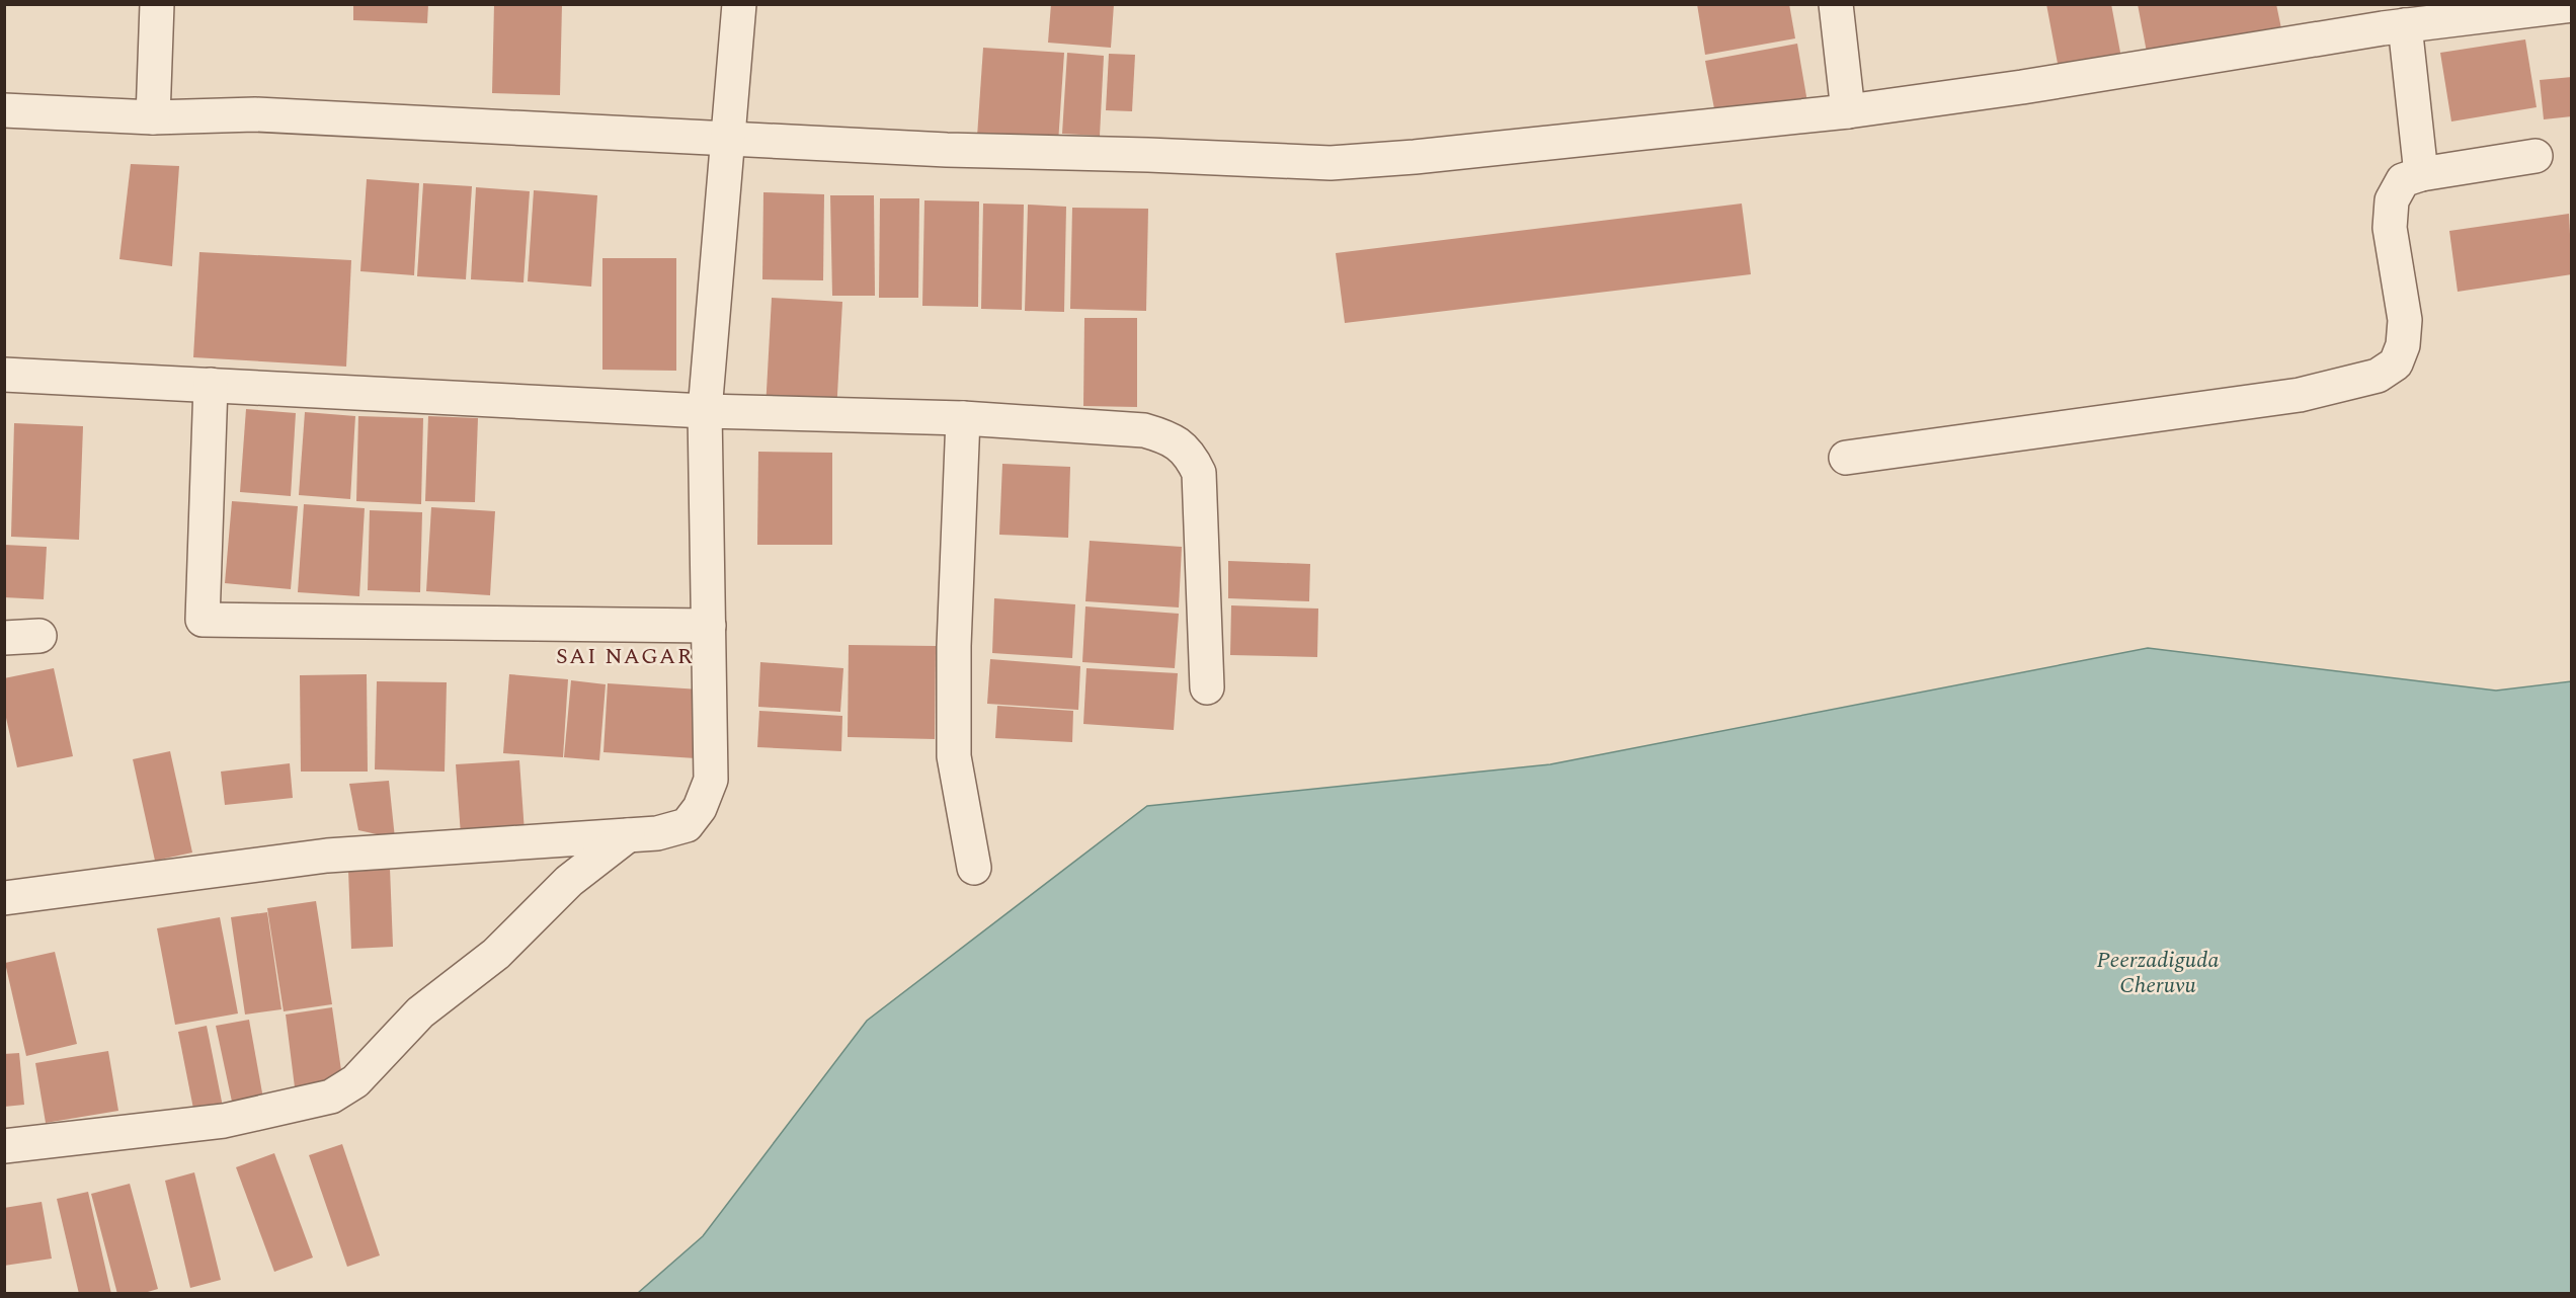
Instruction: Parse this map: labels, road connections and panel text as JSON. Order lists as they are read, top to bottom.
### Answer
{
  "districts": ["SAI NAGAR"],
  "water": ["Peerzadiguda Cheruvu"]
}
